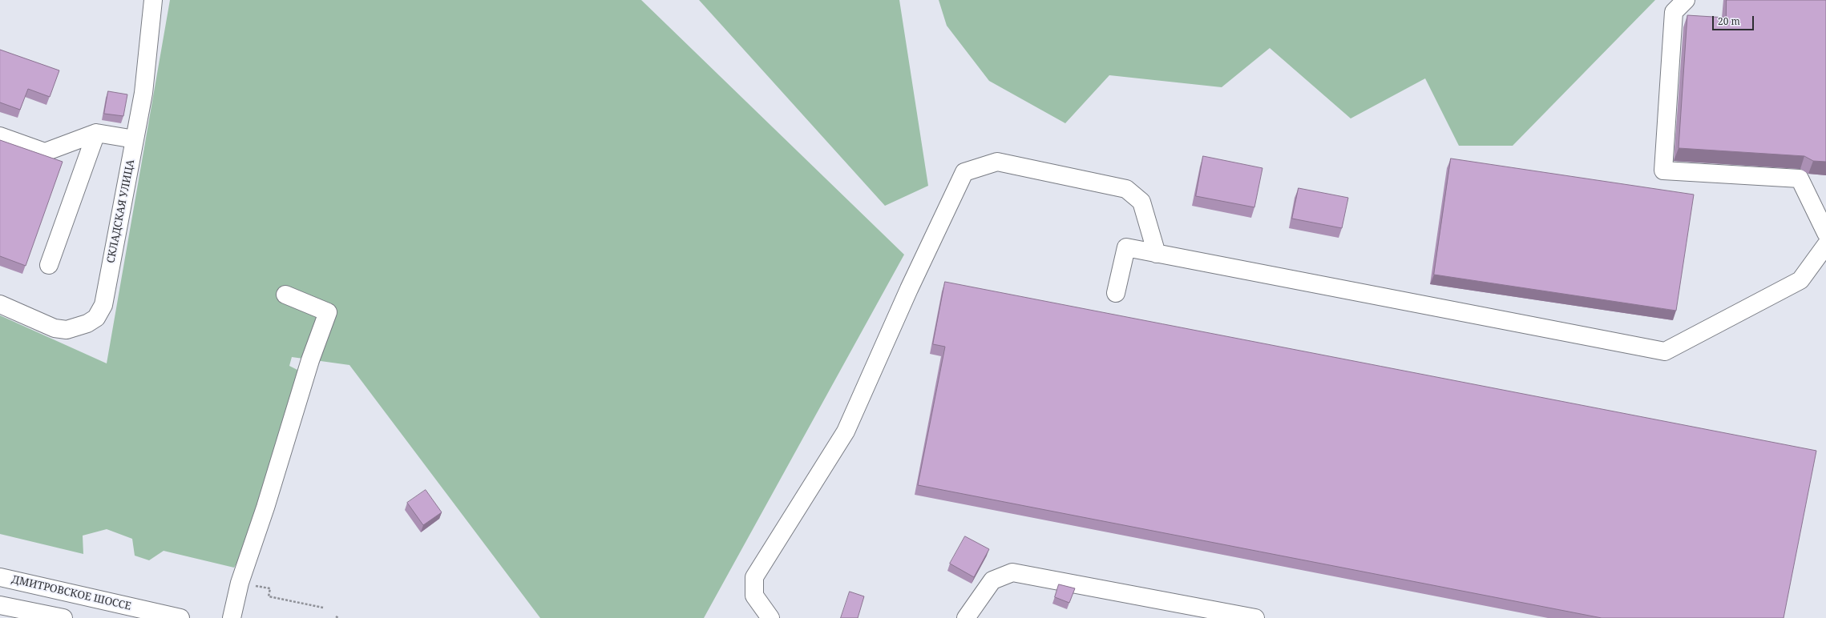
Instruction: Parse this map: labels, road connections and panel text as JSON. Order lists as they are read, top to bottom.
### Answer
{
  "streets": {
    "main road": ["СКЛАДСКАЯ УЛИЦА", "ДМИТРОВСКОЕ ШОССЕ"]
  },
  "scale_bar": "20 m"
}
